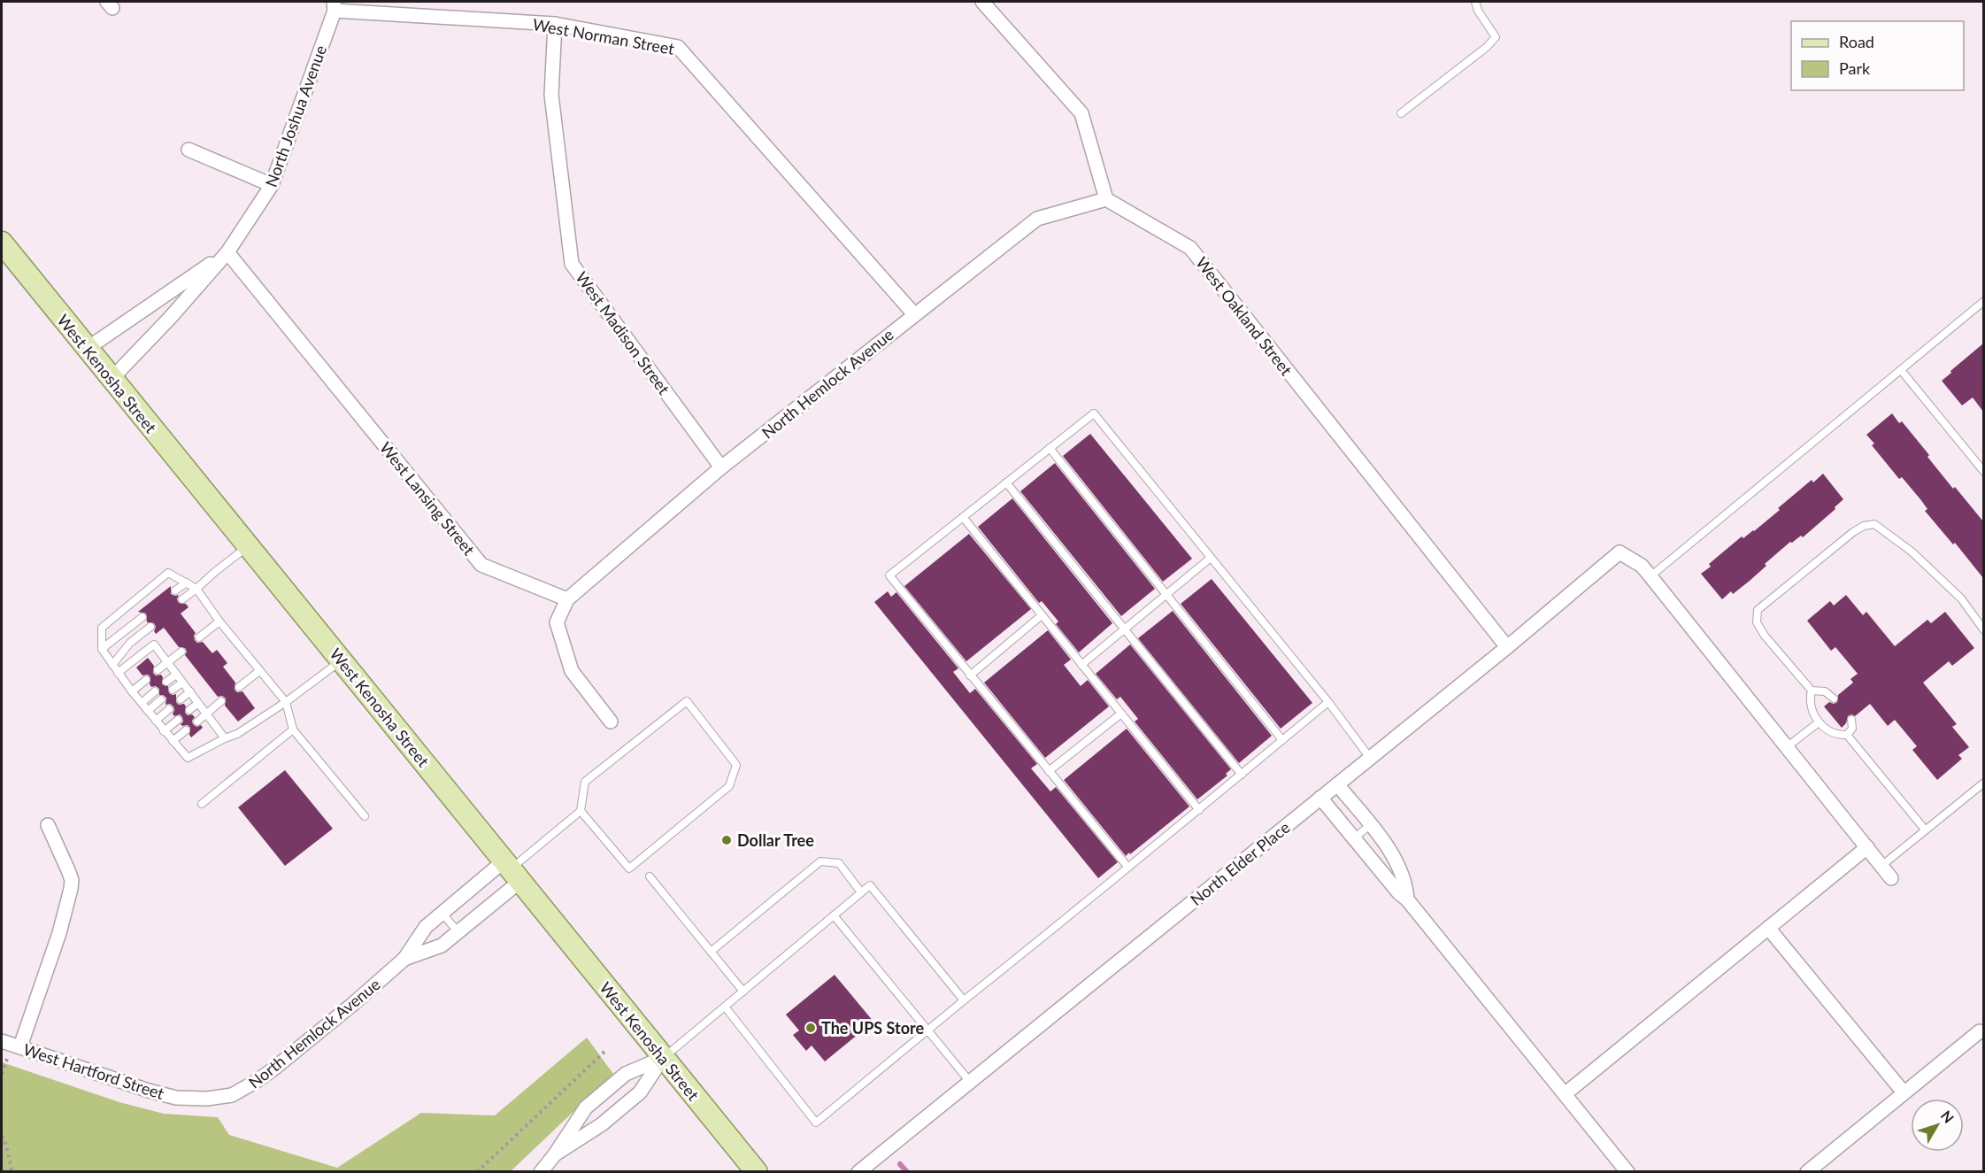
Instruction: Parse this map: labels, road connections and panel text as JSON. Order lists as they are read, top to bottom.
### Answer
{
  "streets": {
    "main road": ["West Kenosha Street"],
    "street": [
      "West Norman Street",
      "North Joshua Avenue",
      "West Oakland Street",
      "West Madison Street",
      "North Hemlock Avenue",
      "West Lansing Street",
      "North Elder Place",
      "West Hartford Street"
    ]
  },
  "crossings": [
    ["West Norman Street", "North Joshua Avenue"],
    ["West Norman Street", "West Madison Street"],
    ["West Norman Street", "North Hemlock Avenue"],
    ["North Joshua Avenue", "West Kenosha Street"],
    ["North Joshua Avenue", "West Lansing Street"],
    ["West Oakland Street", "North Hemlock Avenue"],
    ["West Oakland Street", "North Elder Place"],
    ["West Madison Street", "North Hemlock Avenue"],
    ["West Kenosha Street", "North Hemlock Avenue"],
    ["North Hemlock Avenue", "West Lansing Street"],
    ["North Hemlock Avenue", "West Hartford Street"]
  ],
  "places": ["Dollar Tree", "The UPS Store"],
  "legend": ["Road", "Park"],
  "north": "top right"
}
